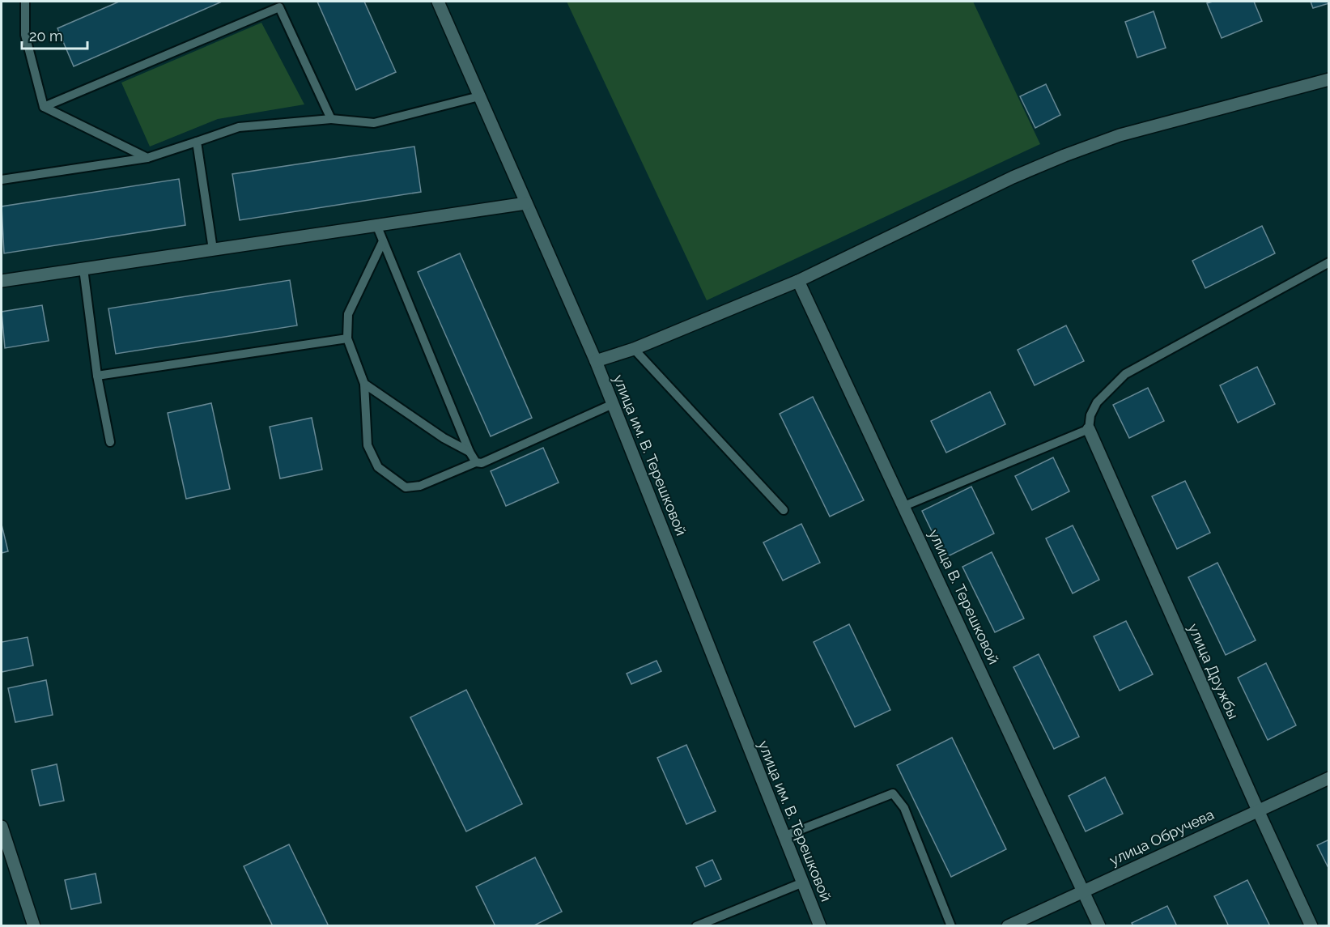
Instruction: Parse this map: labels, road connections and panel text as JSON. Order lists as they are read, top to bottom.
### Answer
{
  "streets": {
    "street": [
      "улица им. В. Терешковой",
      "улица В. Терешковой",
      "улица Дружбы",
      "улица Обручева"
    ]
  },
  "crossings": [
    ["улица В. Терешковой", "улица Обручева"],
    ["улица Дружбы", "улица Обручева"]
  ],
  "scale_bar": "20 m"
}
